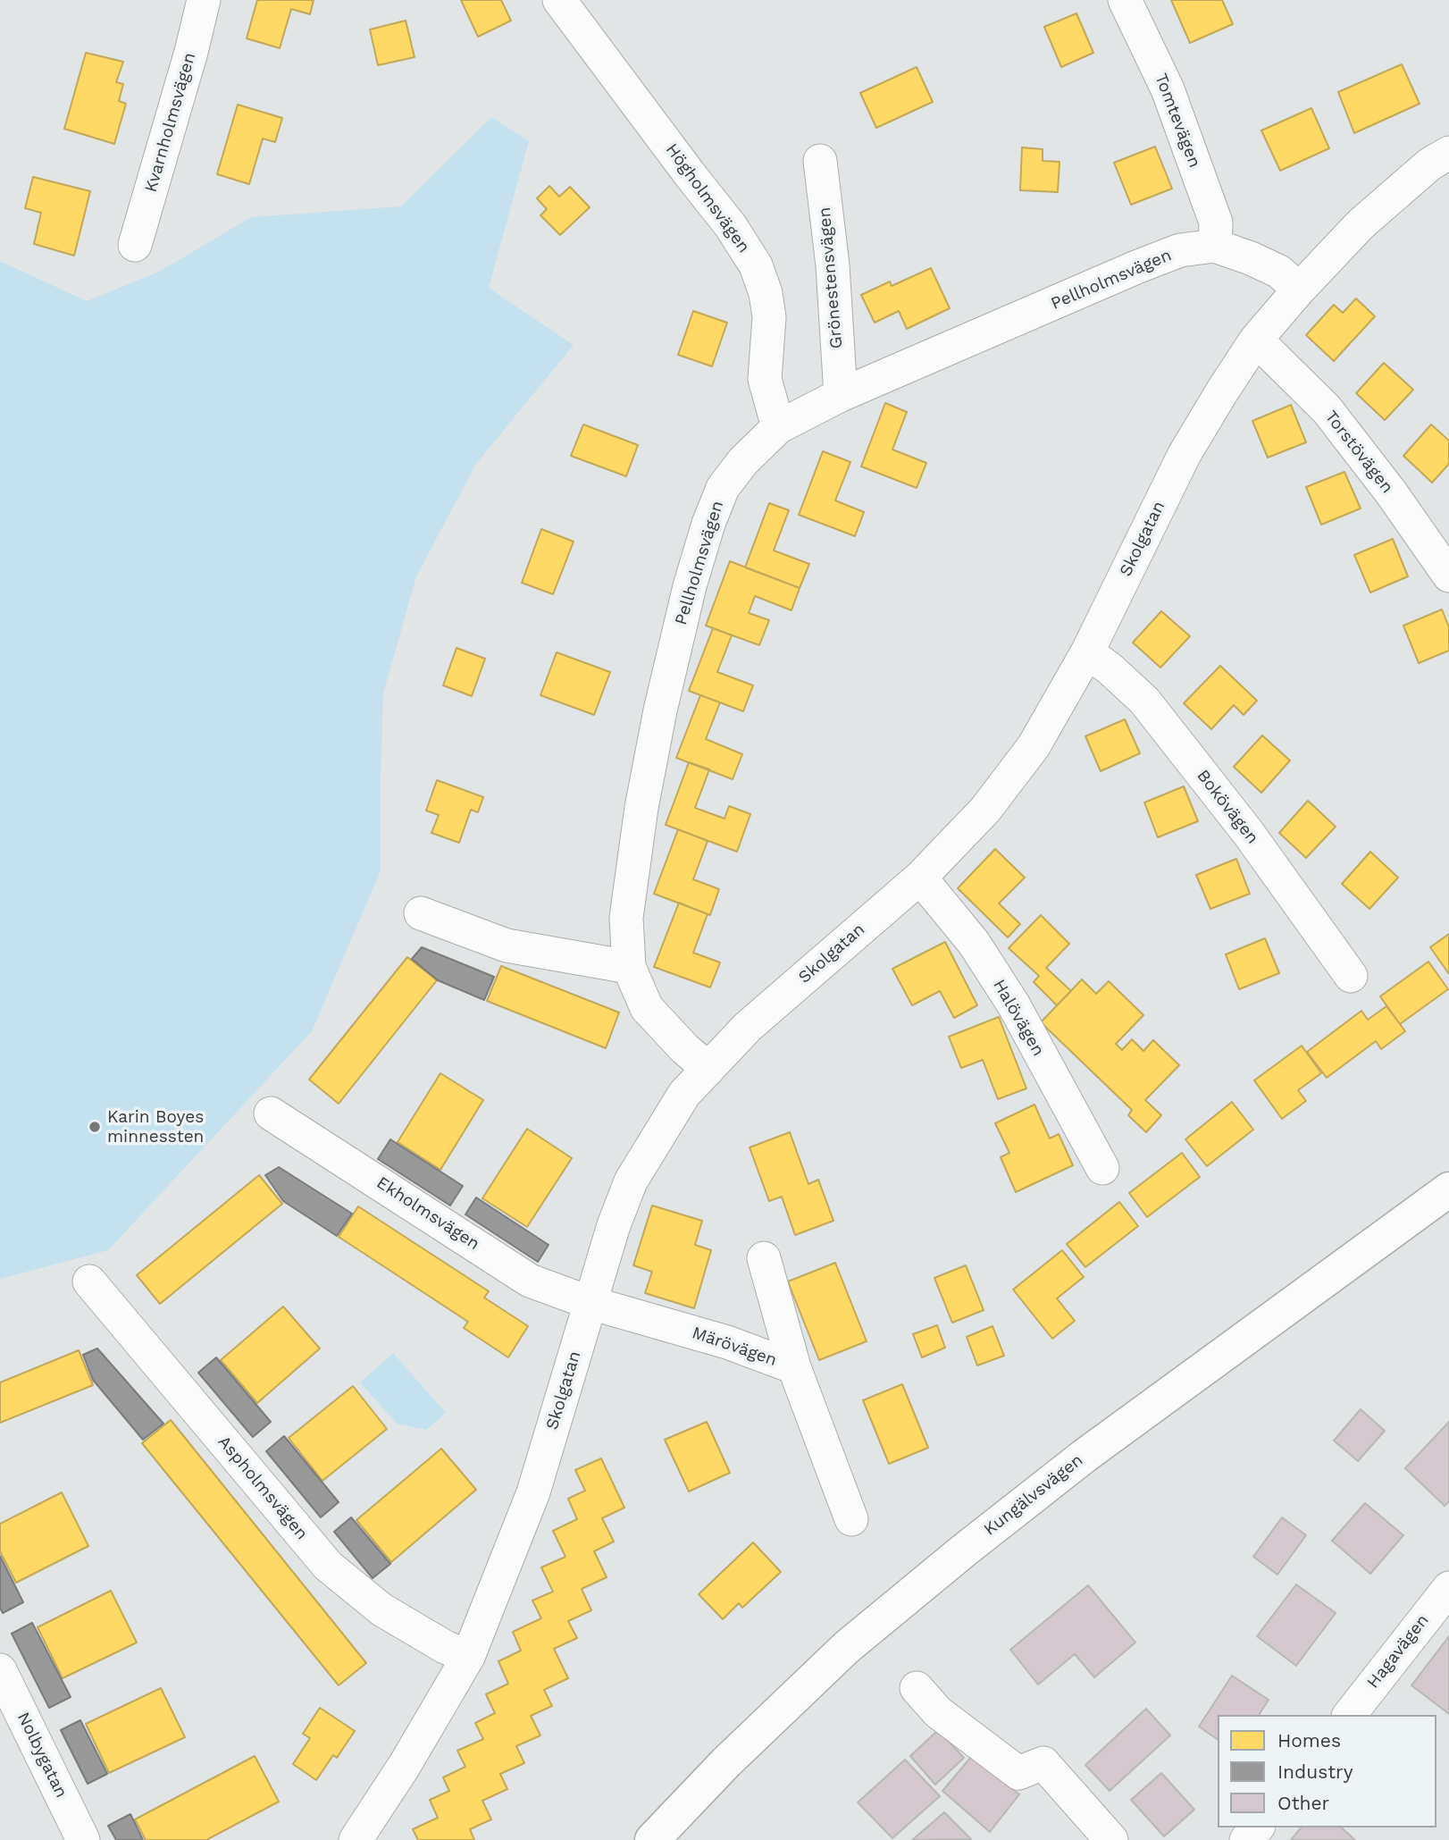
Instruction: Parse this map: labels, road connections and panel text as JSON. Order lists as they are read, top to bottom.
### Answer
{
  "streets": {
    "main road": ["Kungälvsvägen"],
    "street": [
      "Tomtevägen",
      "Kvarnholmsvägen",
      "Högholmsvägen",
      "Grönestensvägen",
      "Pellholmsvägen",
      "Torstövägen",
      "Skolgatan",
      "Bokövägen",
      "Halövägen",
      "Ekholmsvägen",
      "Märövägen",
      "Aspholmsvägen",
      "Hagavägen",
      "Nolbygatan"
    ]
  },
  "crossings": [
    ["Tomtevägen", "Pellholmsvägen"],
    ["Högholmsvägen", "Pellholmsvägen"],
    ["Grönestensvägen", "Pellholmsvägen"],
    ["Pellholmsvägen", "Skolgatan"],
    ["Torstövägen", "Skolgatan"],
    ["Skolgatan", "Bokövägen"],
    ["Skolgatan", "Halövägen"],
    ["Skolgatan", "Ekholmsvägen"],
    ["Skolgatan", "Märövägen"],
    ["Skolgatan", "Aspholmsvägen"],
    ["Ekholmsvägen", "Märövägen"]
  ],
  "places": ["Karin Boyes minnessten"],
  "legend": ["Homes", "Industry", "Other"]
}
